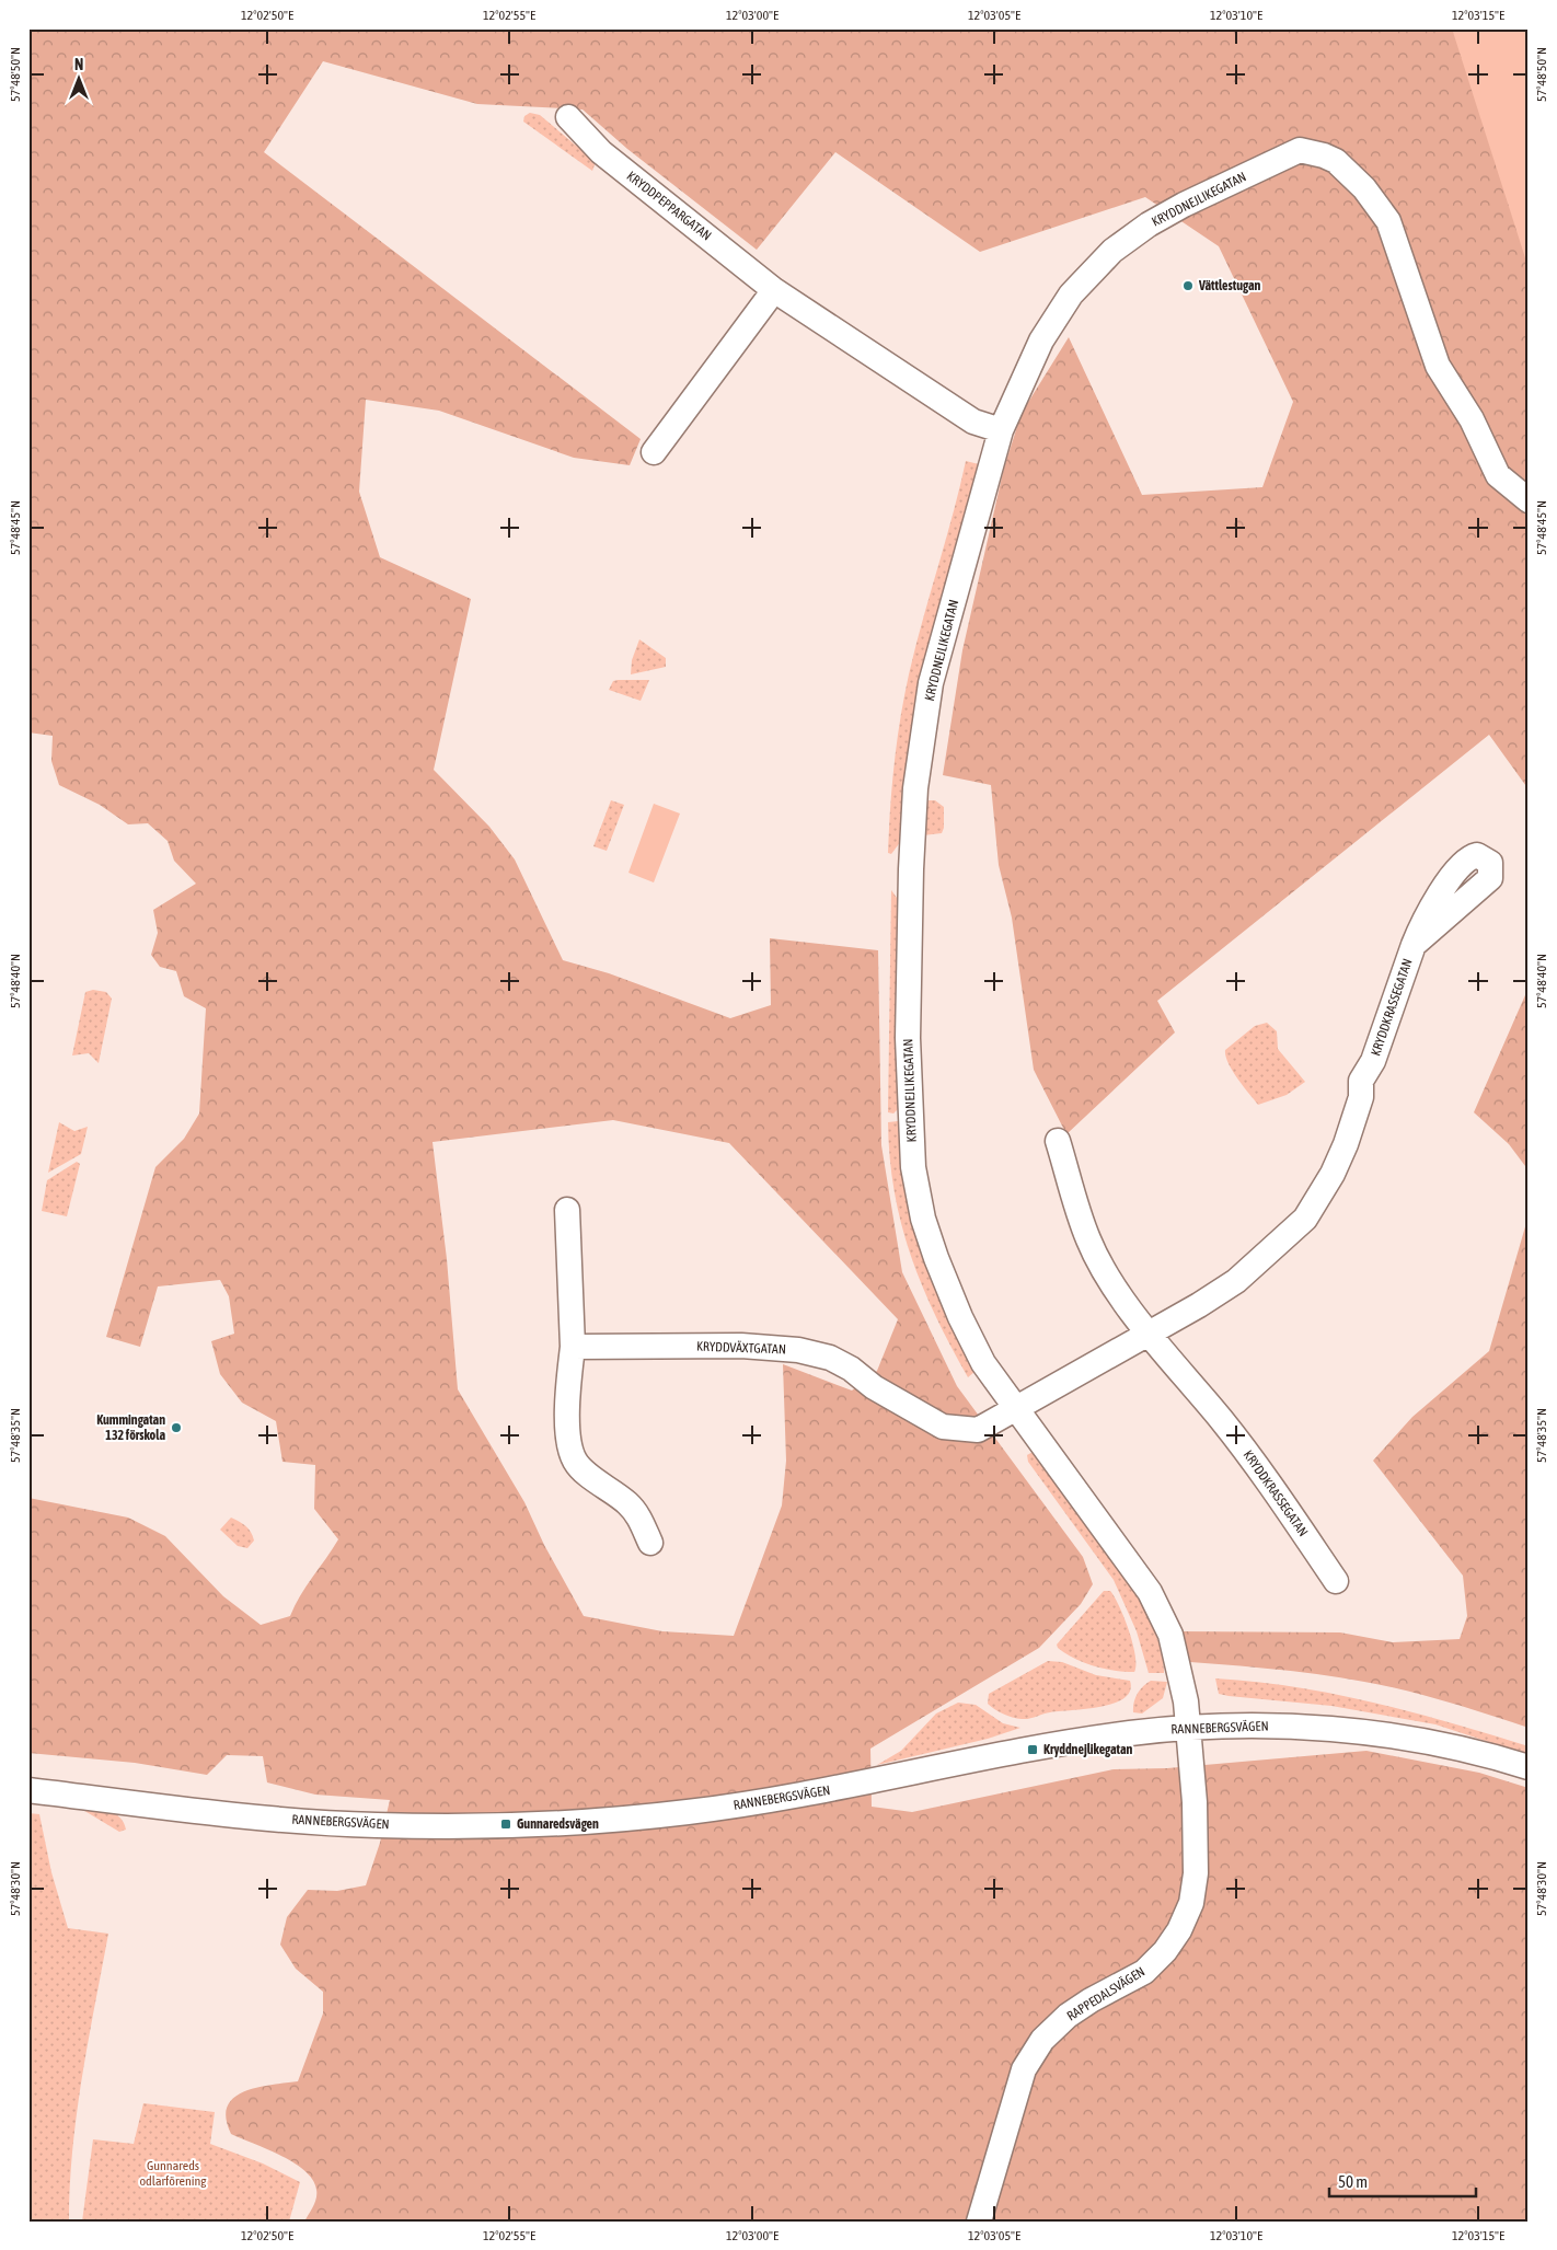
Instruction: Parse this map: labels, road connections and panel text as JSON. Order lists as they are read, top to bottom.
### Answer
{
  "streets": {
    "street": [
      "KRYDDNEJLIKEGATAN",
      "KRYDDPEPPARGATAN",
      "KRYDDKRASSEGATAN",
      "KRYDDVÄXTGATAN",
      "RANNEBERGSVÄGEN",
      "RAPPEDALSVÄGEN"
    ]
  },
  "crossings": [
    ["KRYDDNEJLIKEGATAN", "KRYDDPEPPARGATAN"],
    ["KRYDDNEJLIKEGATAN", "KRYDDKRASSEGATAN"],
    ["KRYDDNEJLIKEGATAN", "KRYDDVÄXTGATAN"],
    ["KRYDDNEJLIKEGATAN", "RANNEBERGSVÄGEN"],
    ["KRYDDNEJLIKEGATAN", "RAPPEDALSVÄGEN"],
    ["KRYDDKRASSEGATAN", "KRYDDVÄXTGATAN"],
    ["RANNEBERGSVÄGEN", "RAPPEDALSVÄGEN"]
  ],
  "parks": ["Gunnareds odlarförening"],
  "places": {
    "other": ["Vättlestugan", "Kummingatan 132 förskola"],
    "transit": ["Kryddnejlikegatan", "Gunnaredsvägen"]
  },
  "scale_bar": "50 m",
  "north": "top",
  "coordinates": [
    "12°02'50\"E",
    "12°02'55\"E",
    "12°03'00\"E",
    "12°03'05\"E",
    "12°03'10\"E",
    "12°03'15\"E",
    "57°48'50\"N",
    "57°48'45\"N",
    "57°48'40\"N",
    "57°48'35\"N",
    "57°48'30\"N"
  ]
}
